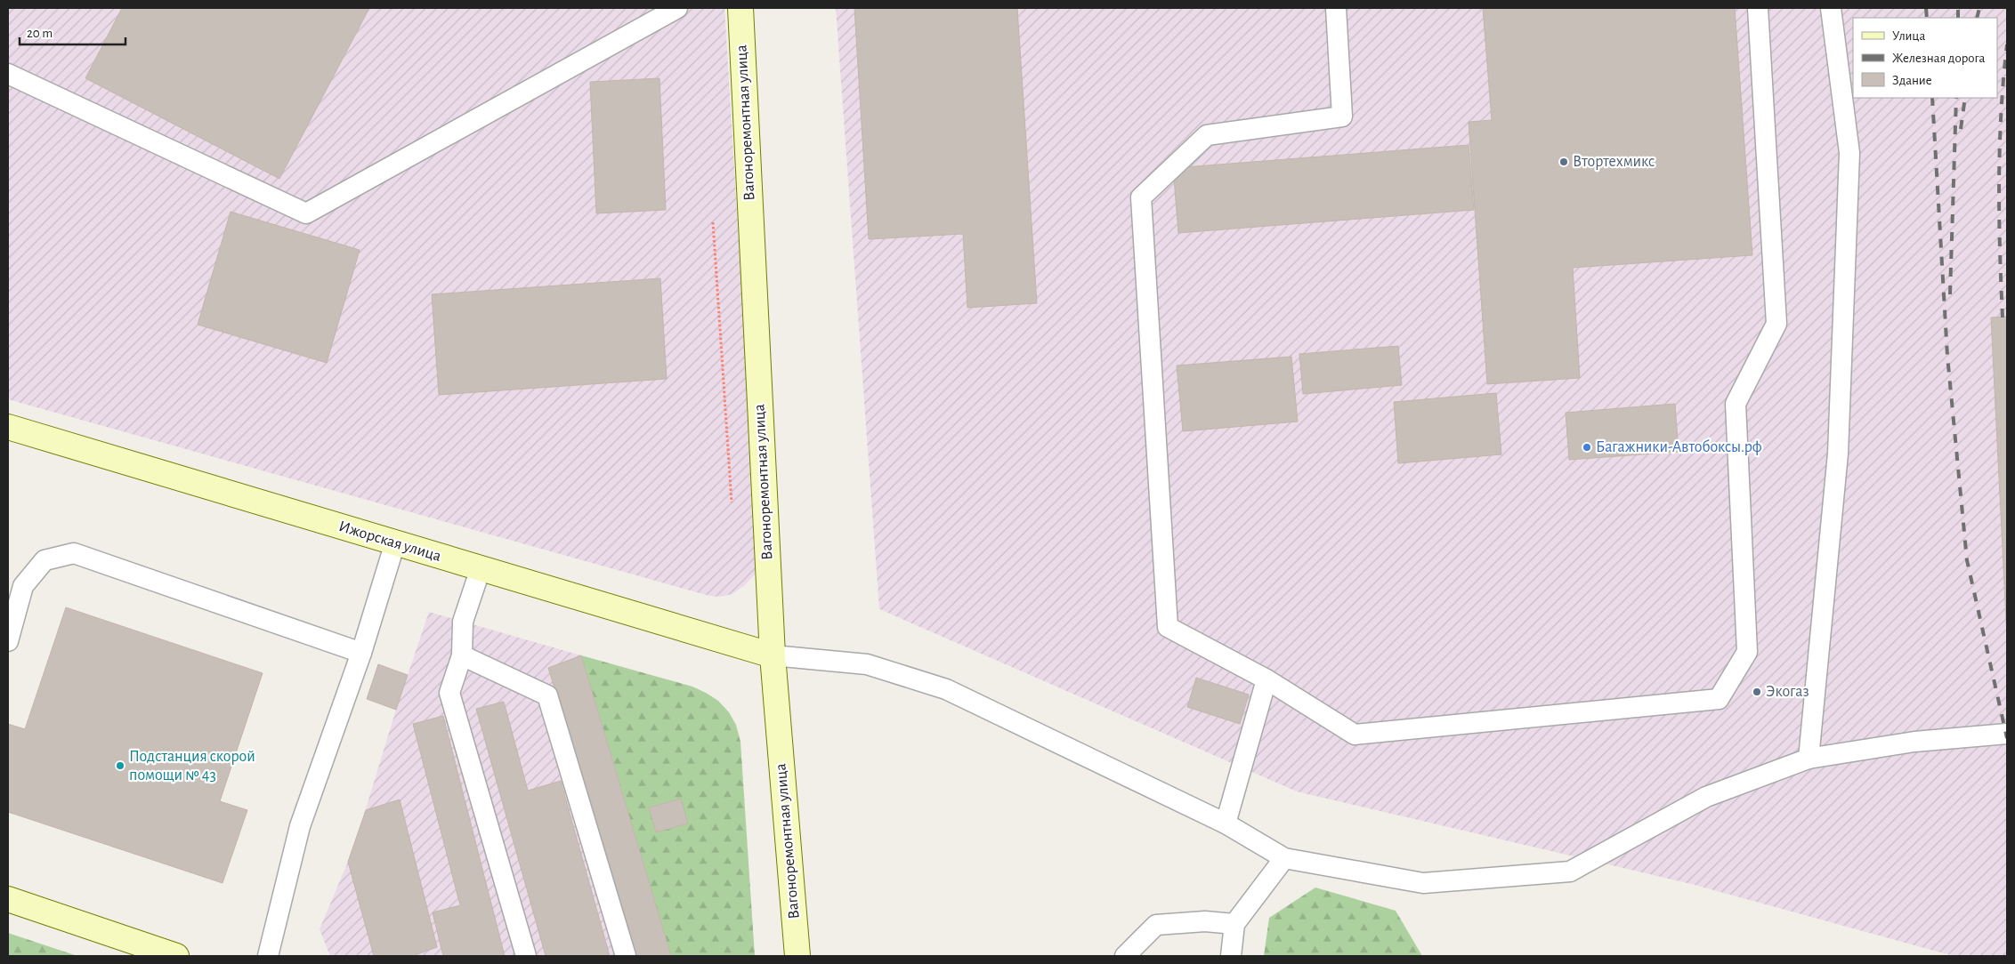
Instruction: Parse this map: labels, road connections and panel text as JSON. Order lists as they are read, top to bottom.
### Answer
{
  "streets": {
    "street": ["Вагоноремонтная улица", "Ижорская улица"]
  },
  "crossings": [
    ["Вагоноремонтная улица", "Ижорская улица"]
  ],
  "places": [
    "Втортехмикс",
    "Багажники-Автобоксы.рф",
    "Экогаз",
    "Подстанция скорой помощи № 43"
  ],
  "legend": ["Улица", "Железная дорога", "Здание"],
  "scale_bar": "20 m"
}
